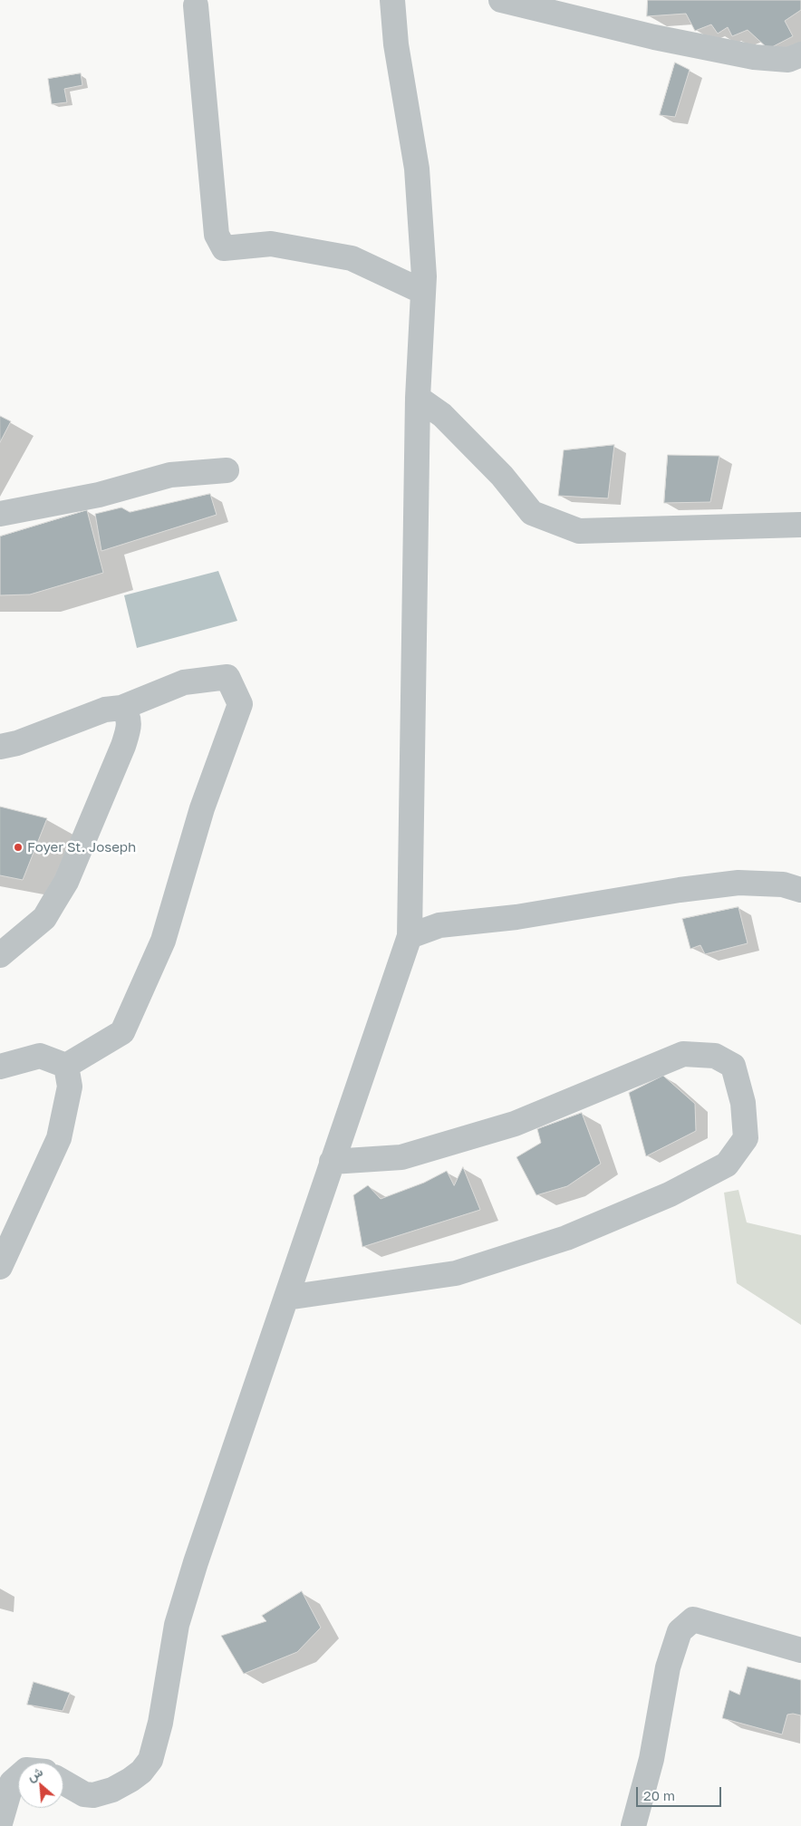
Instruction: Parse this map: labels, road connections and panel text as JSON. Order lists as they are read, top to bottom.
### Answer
{
  "places": ["Foyer St. Joseph"],
  "scale_bar": "20 m",
  "north": "top left"
}
